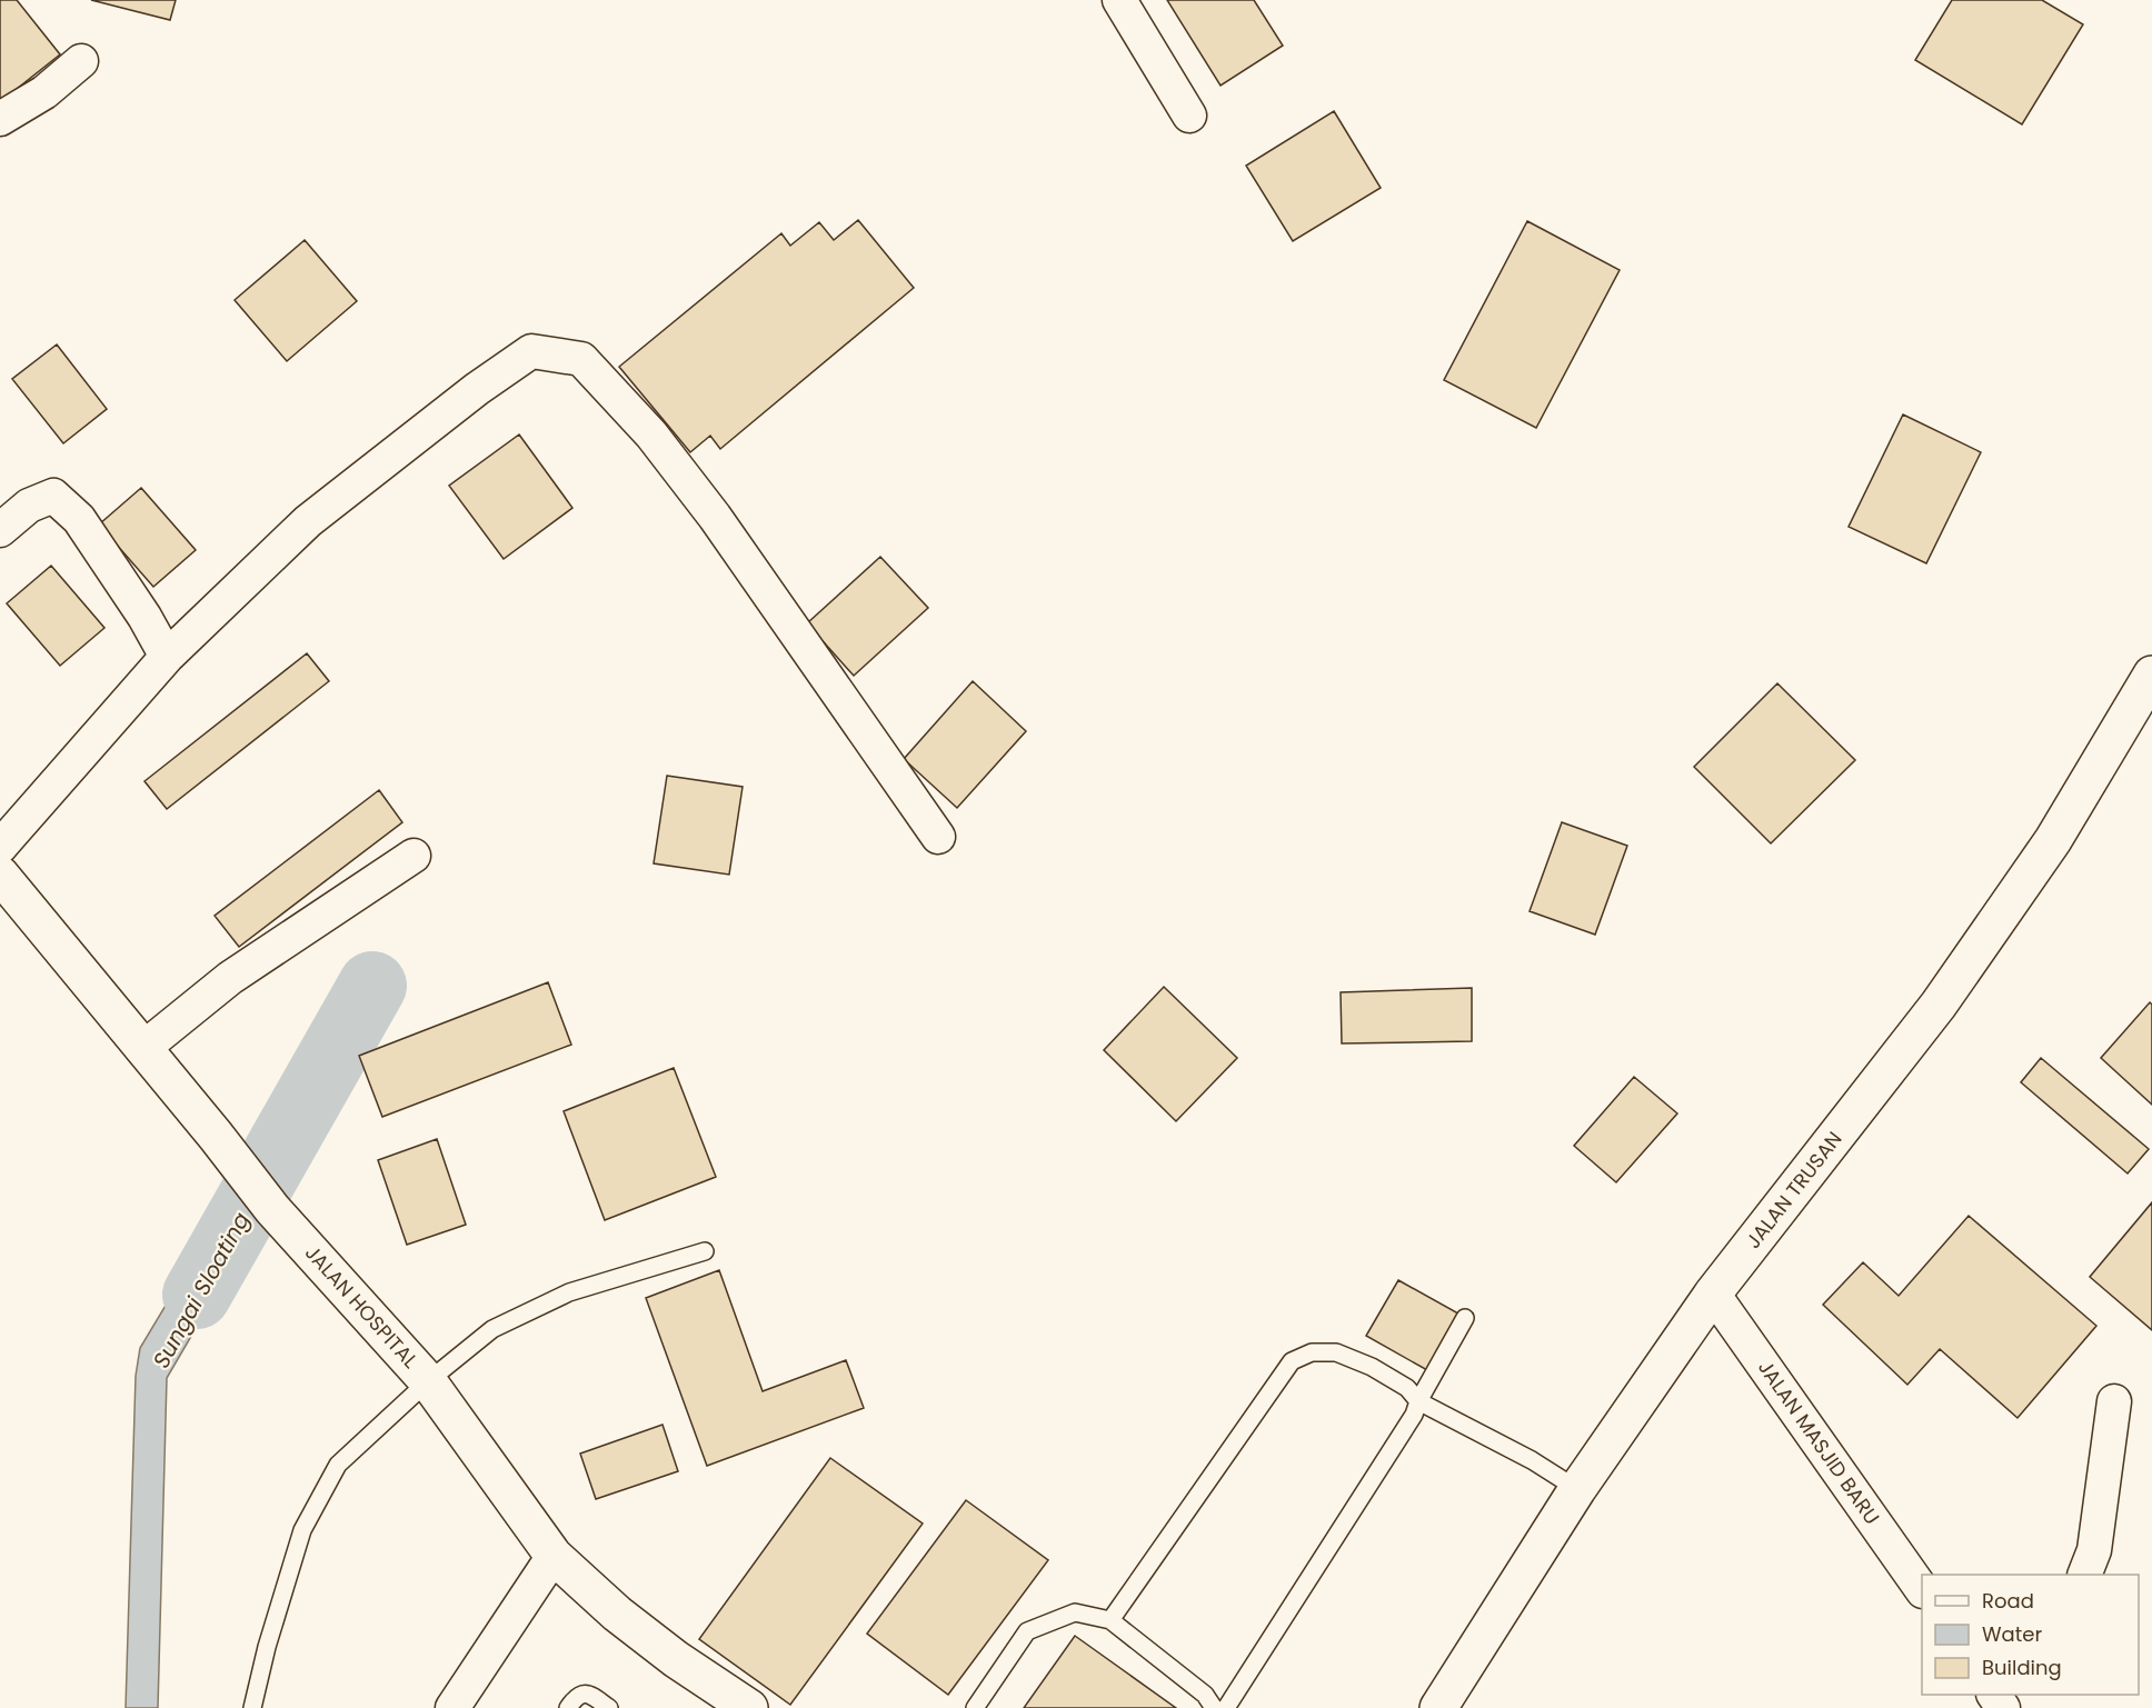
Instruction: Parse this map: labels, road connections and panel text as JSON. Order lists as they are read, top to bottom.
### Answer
{
  "streets": {
    "main road": ["JALAN TRUSAN", "JALAN HOSPITAL"],
    "street": ["JALAN MASJID BARU"]
  },
  "crossings": [
    ["JALAN TRUSAN", "JALAN MASJID BARU"]
  ],
  "water": ["Sungai Sloating"],
  "legend": ["Road", "Water", "Building"]
}
